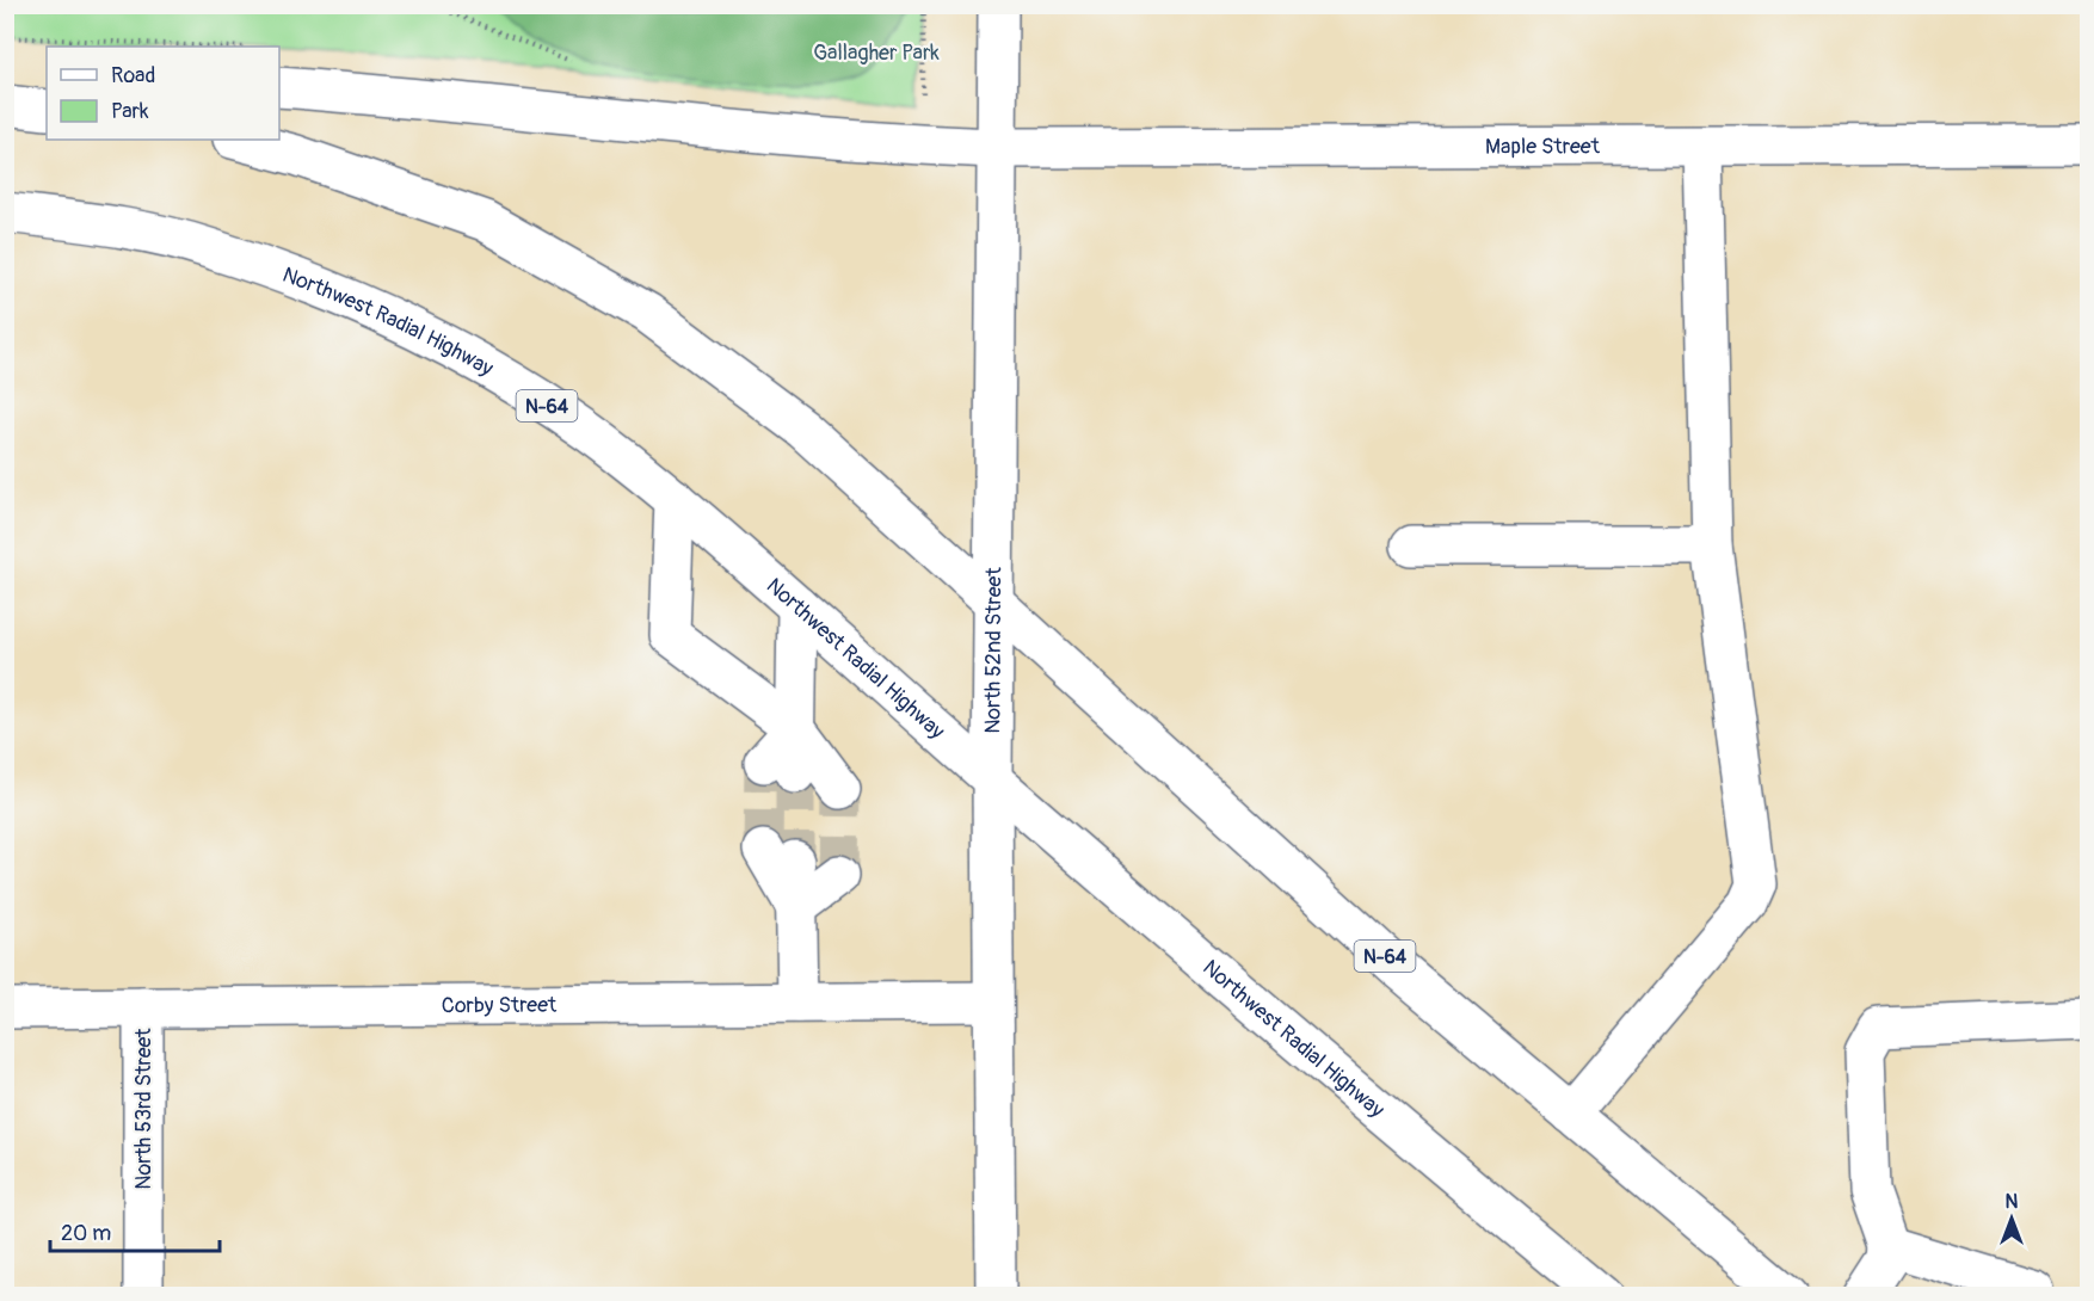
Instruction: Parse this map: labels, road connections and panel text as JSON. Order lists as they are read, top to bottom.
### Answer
{
  "streets": {
    "main road": [
      "Maple Street",
      "Northwest Radial Highway",
      "N-64",
      "North 52nd Street",
      "Corby Street",
      "North 53rd Street"
    ]
  },
  "crossings": [
    ["Maple Street", "North 52nd Street"],
    ["Northwest Radial Highway", "North 52nd Street"],
    ["N-64", "North 52nd Street"],
    ["North 52nd Street", "Corby Street"],
    ["Corby Street", "North 53rd Street"]
  ],
  "parks": ["Gallagher Park"],
  "legend": ["Road", "Park"],
  "scale_bar": "20 m",
  "north": "top"
}
